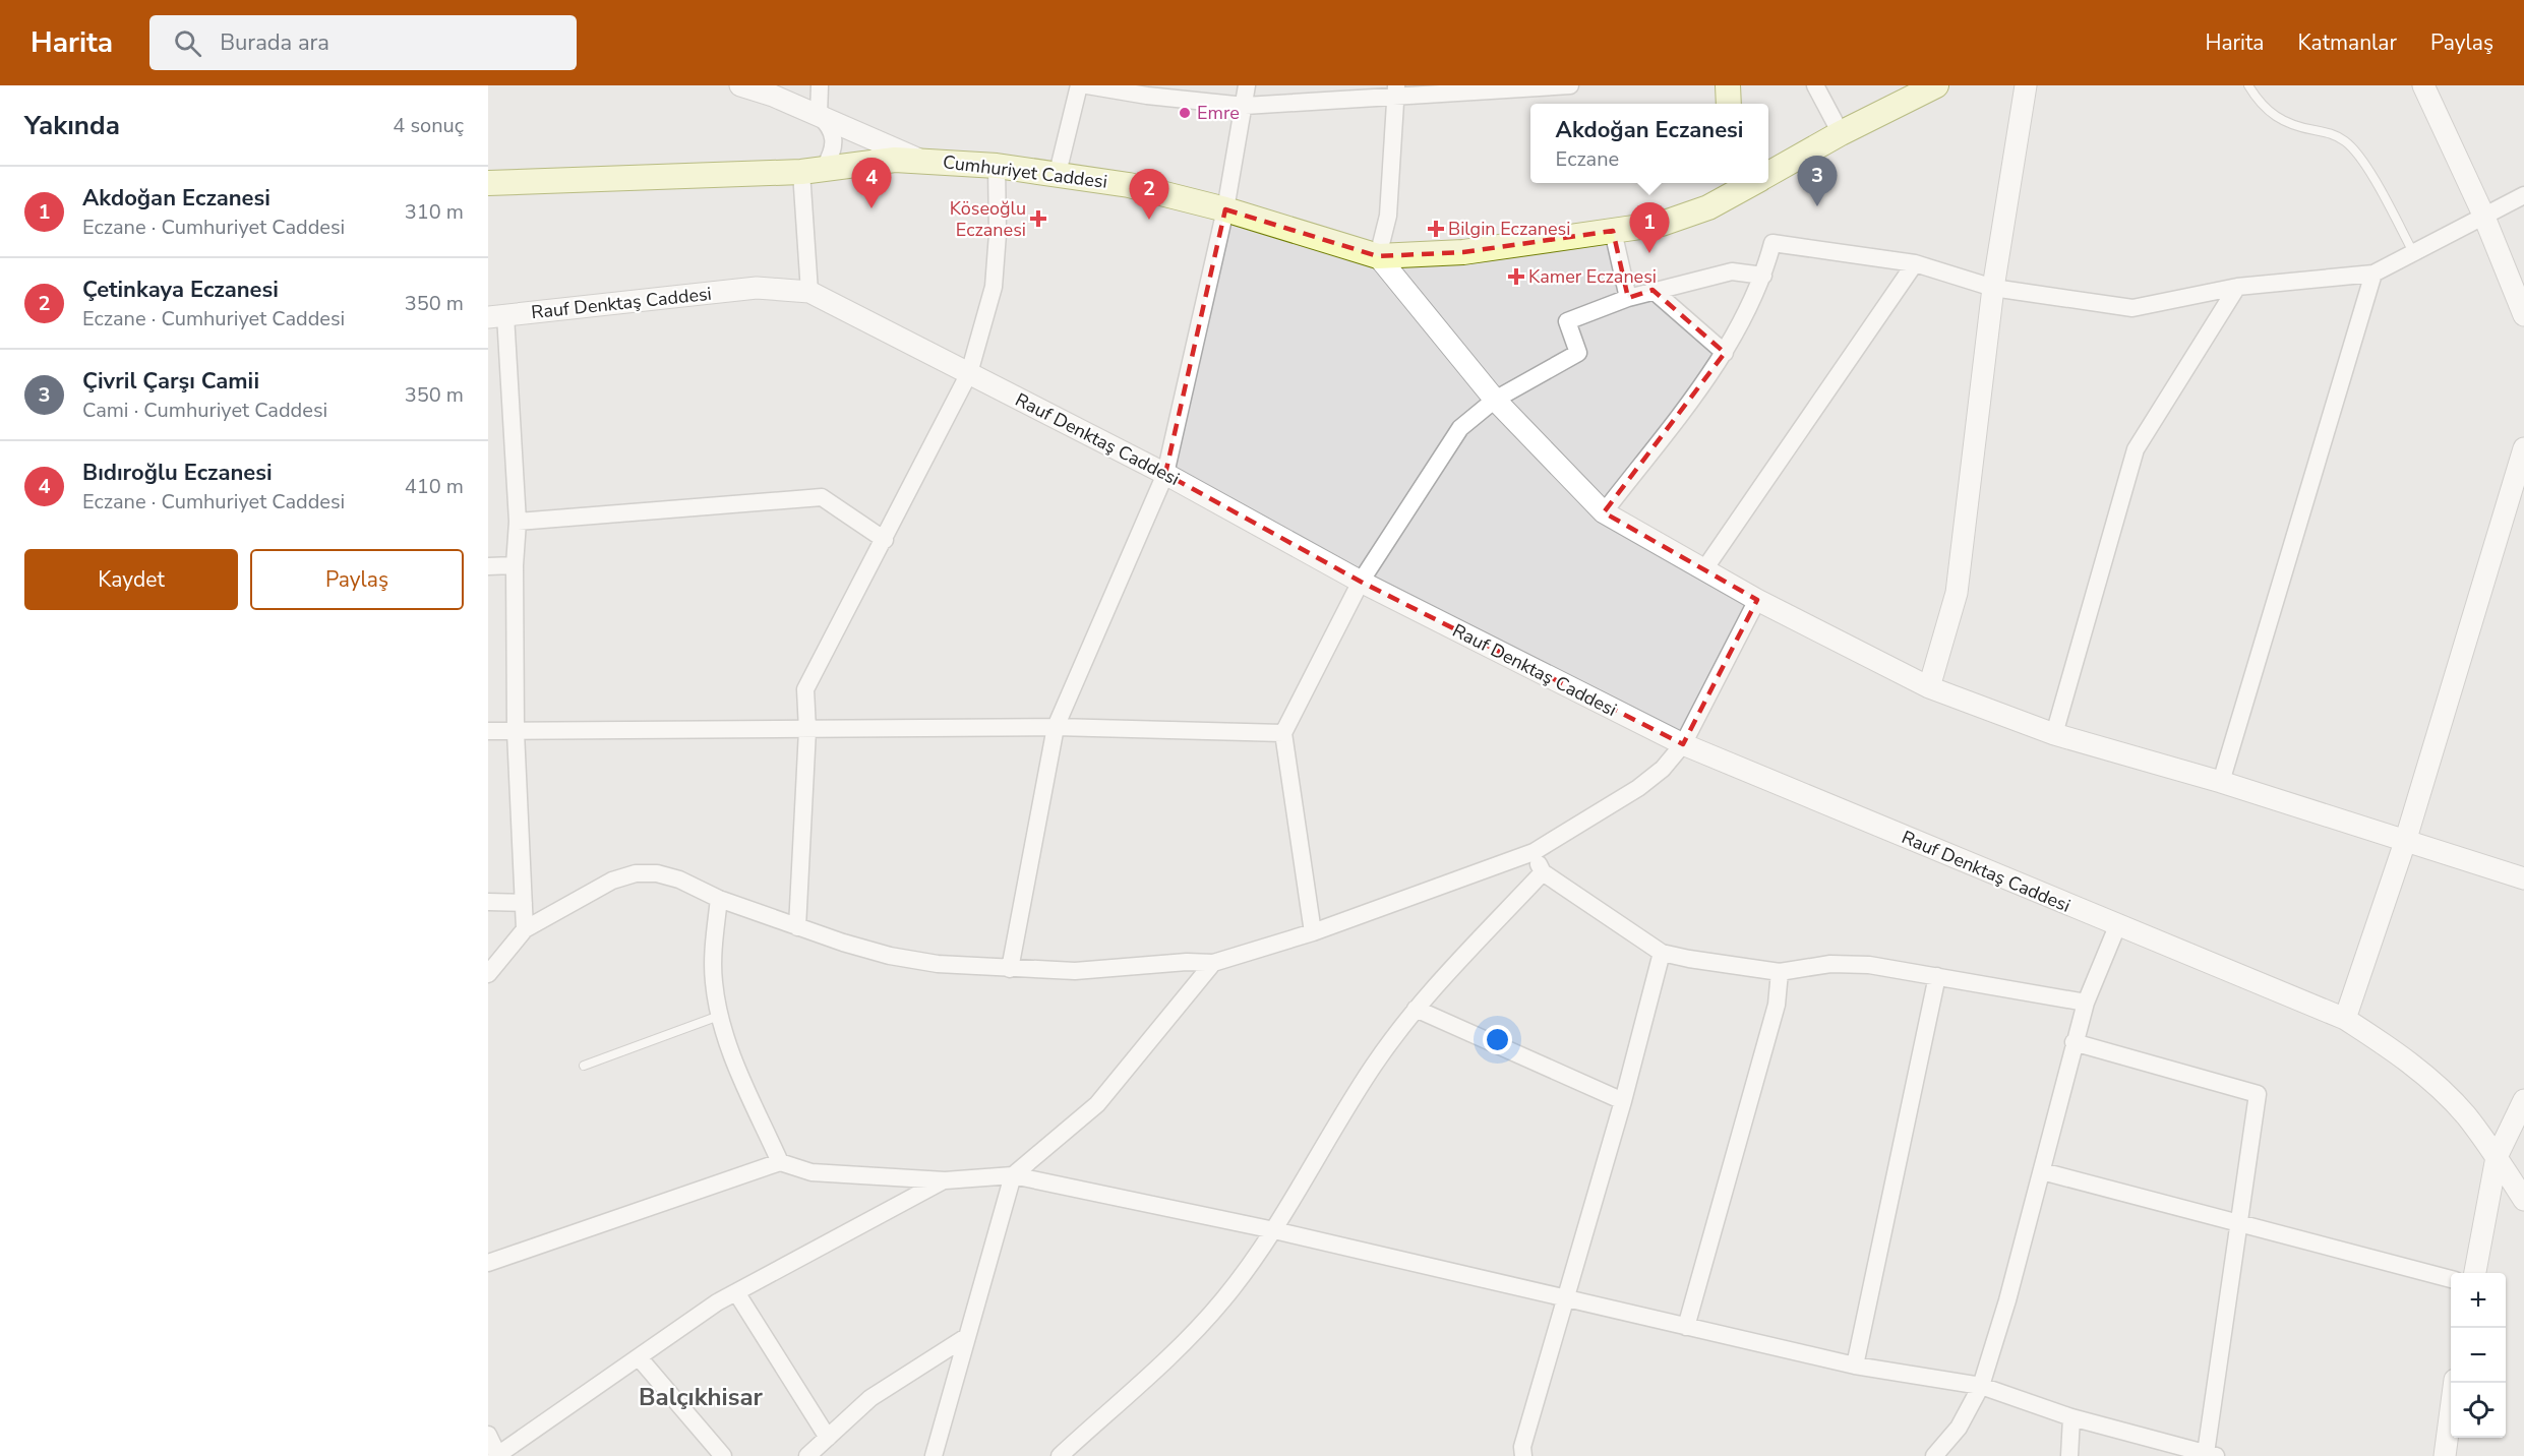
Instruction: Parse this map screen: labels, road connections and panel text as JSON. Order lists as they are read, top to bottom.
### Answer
{
  "streets": {
    "main road": ["Cumhuriyet Caddesi"],
    "street": ["Rauf Denktaş Caddesi"]
  },
  "districts": ["Balçıkhisar"],
  "places": {
    "other": ["Emre"],
    "health": ["Köseoğlu Eczanesi", "Bilgin Eczanesi", "Kamer Eczanesi"]
  },
  "page": {
    "header": "Harita",
    "search": "Burada ara",
    "nav": ["Harita", "Katmanlar", "Paylaş"],
    "heading": ["Yakında", "4 sonuç"],
    "popup": ["Akdoğan Eczanesi", "Eczane"],
    "pins": [
      "3",
      "4",
      "2",
      "1"
    ],
    "list": [
      {
        "mark": "1",
        "name": "Akdoğan Eczanesi",
        "note": "Eczane · Cumhuriyet Caddesi",
        "value": "310 m"
      },
      {
        "mark": "2",
        "name": "Çetinkaya Eczanesi",
        "note": "Eczane · Cumhuriyet Caddesi",
        "value": "350 m"
      },
      {
        "mark": "3",
        "name": "Çivril Çarşı Camii",
        "note": "Cami · Cumhuriyet Caddesi",
        "value": "350 m"
      },
      {
        "mark": "4",
        "name": "Bıdıroğlu Eczanesi",
        "note": "Eczane · Cumhuriyet Caddesi",
        "value": "410 m"
      }
    ],
    "buttons": ["Kaydet", "Paylaş"],
    "map_buttons": ["+", "−"]
  }
}
